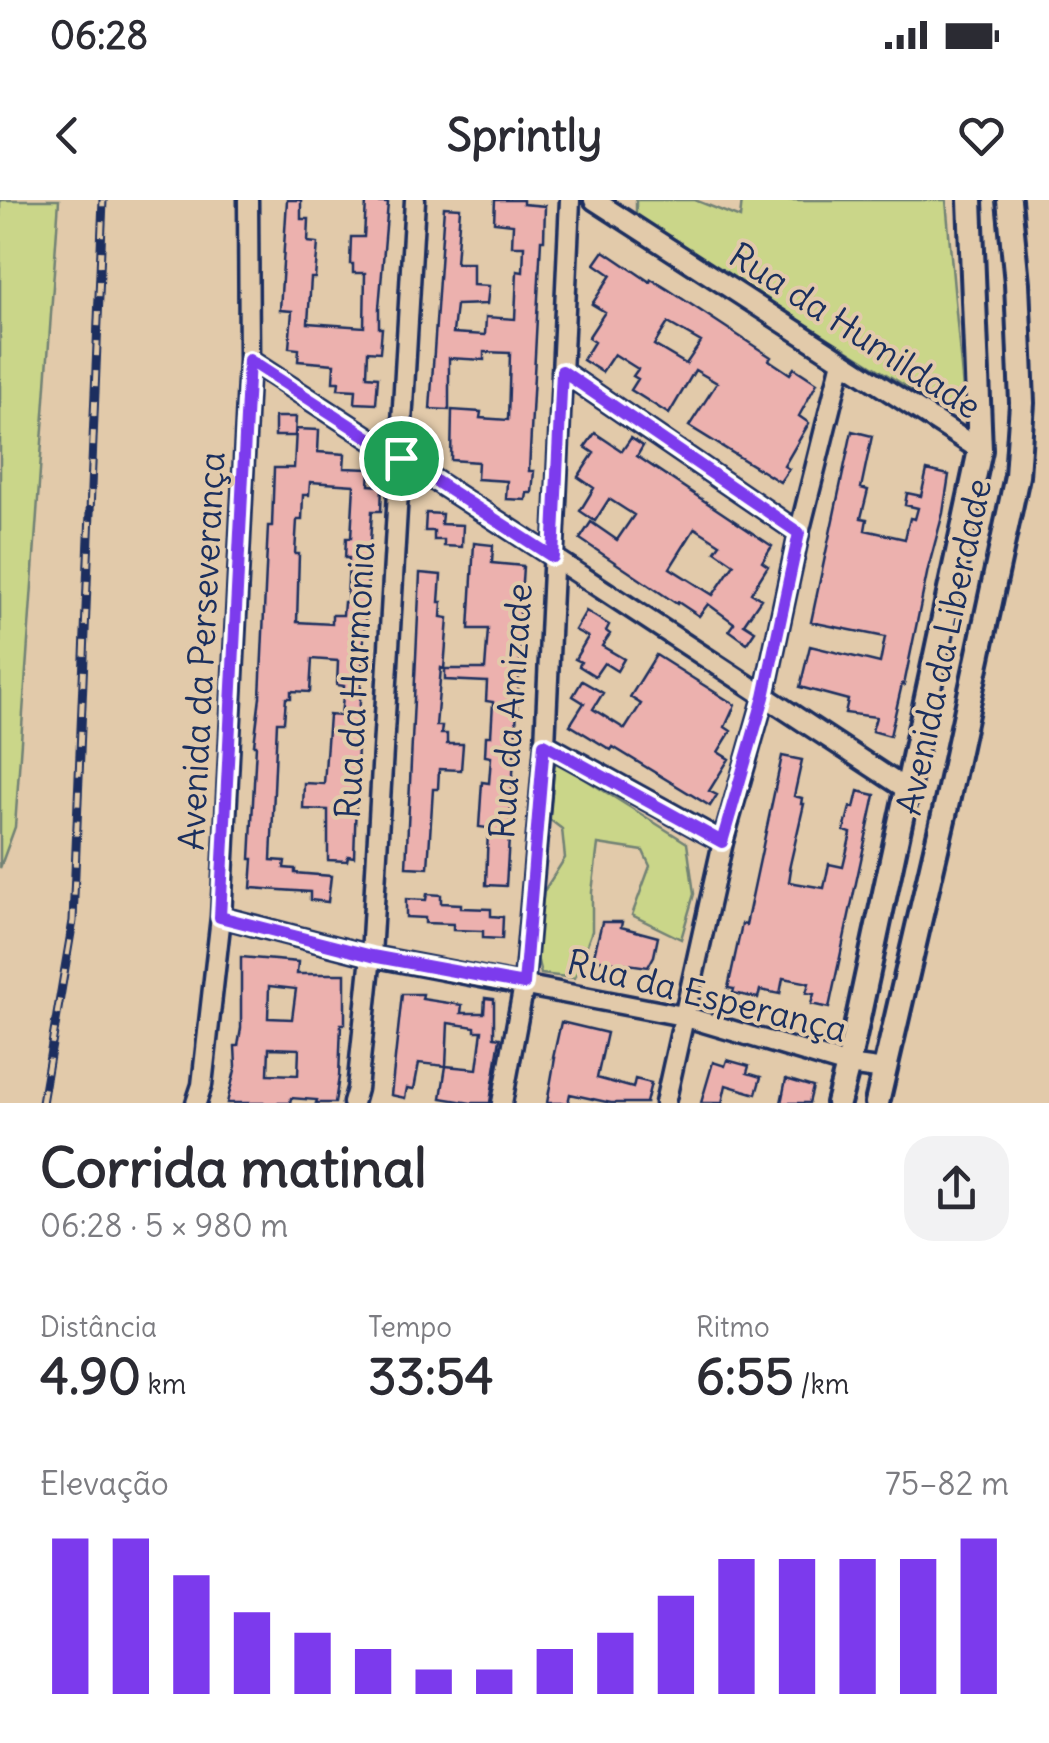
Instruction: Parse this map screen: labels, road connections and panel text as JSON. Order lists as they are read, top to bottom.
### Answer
{
  "streets": {
    "street": [
      "Rua da Humildade",
      "Avenida da Liberdade",
      "Avenida da Perseverança",
      "Rua da Harmonia",
      "Rua da Amizade",
      "Rua da Esperança"
    ]
  },
  "crossings": [
    ["Rua da Humildade", "Avenida da Liberdade"],
    ["Avenida da Liberdade", "Rua da Esperança"],
    ["Avenida da Perseverança", "Rua da Esperança"],
    ["Rua da Harmonia", "Rua da Esperança"],
    ["Rua da Amizade", "Rua da Esperança"]
  ],
  "page": {
    "status": "06:28",
    "header": "Sprintly",
    "heading": ["Corrida matinal", "06:28 · 5 × 980 m"],
    "stats": [
      ["Distância", "4.90 km"],
      ["Tempo", "33:54"],
      ["Ritmo", "6:55 /km"]
    ],
    "chart": ["Elevação", "75–82 m"]
  }
}
